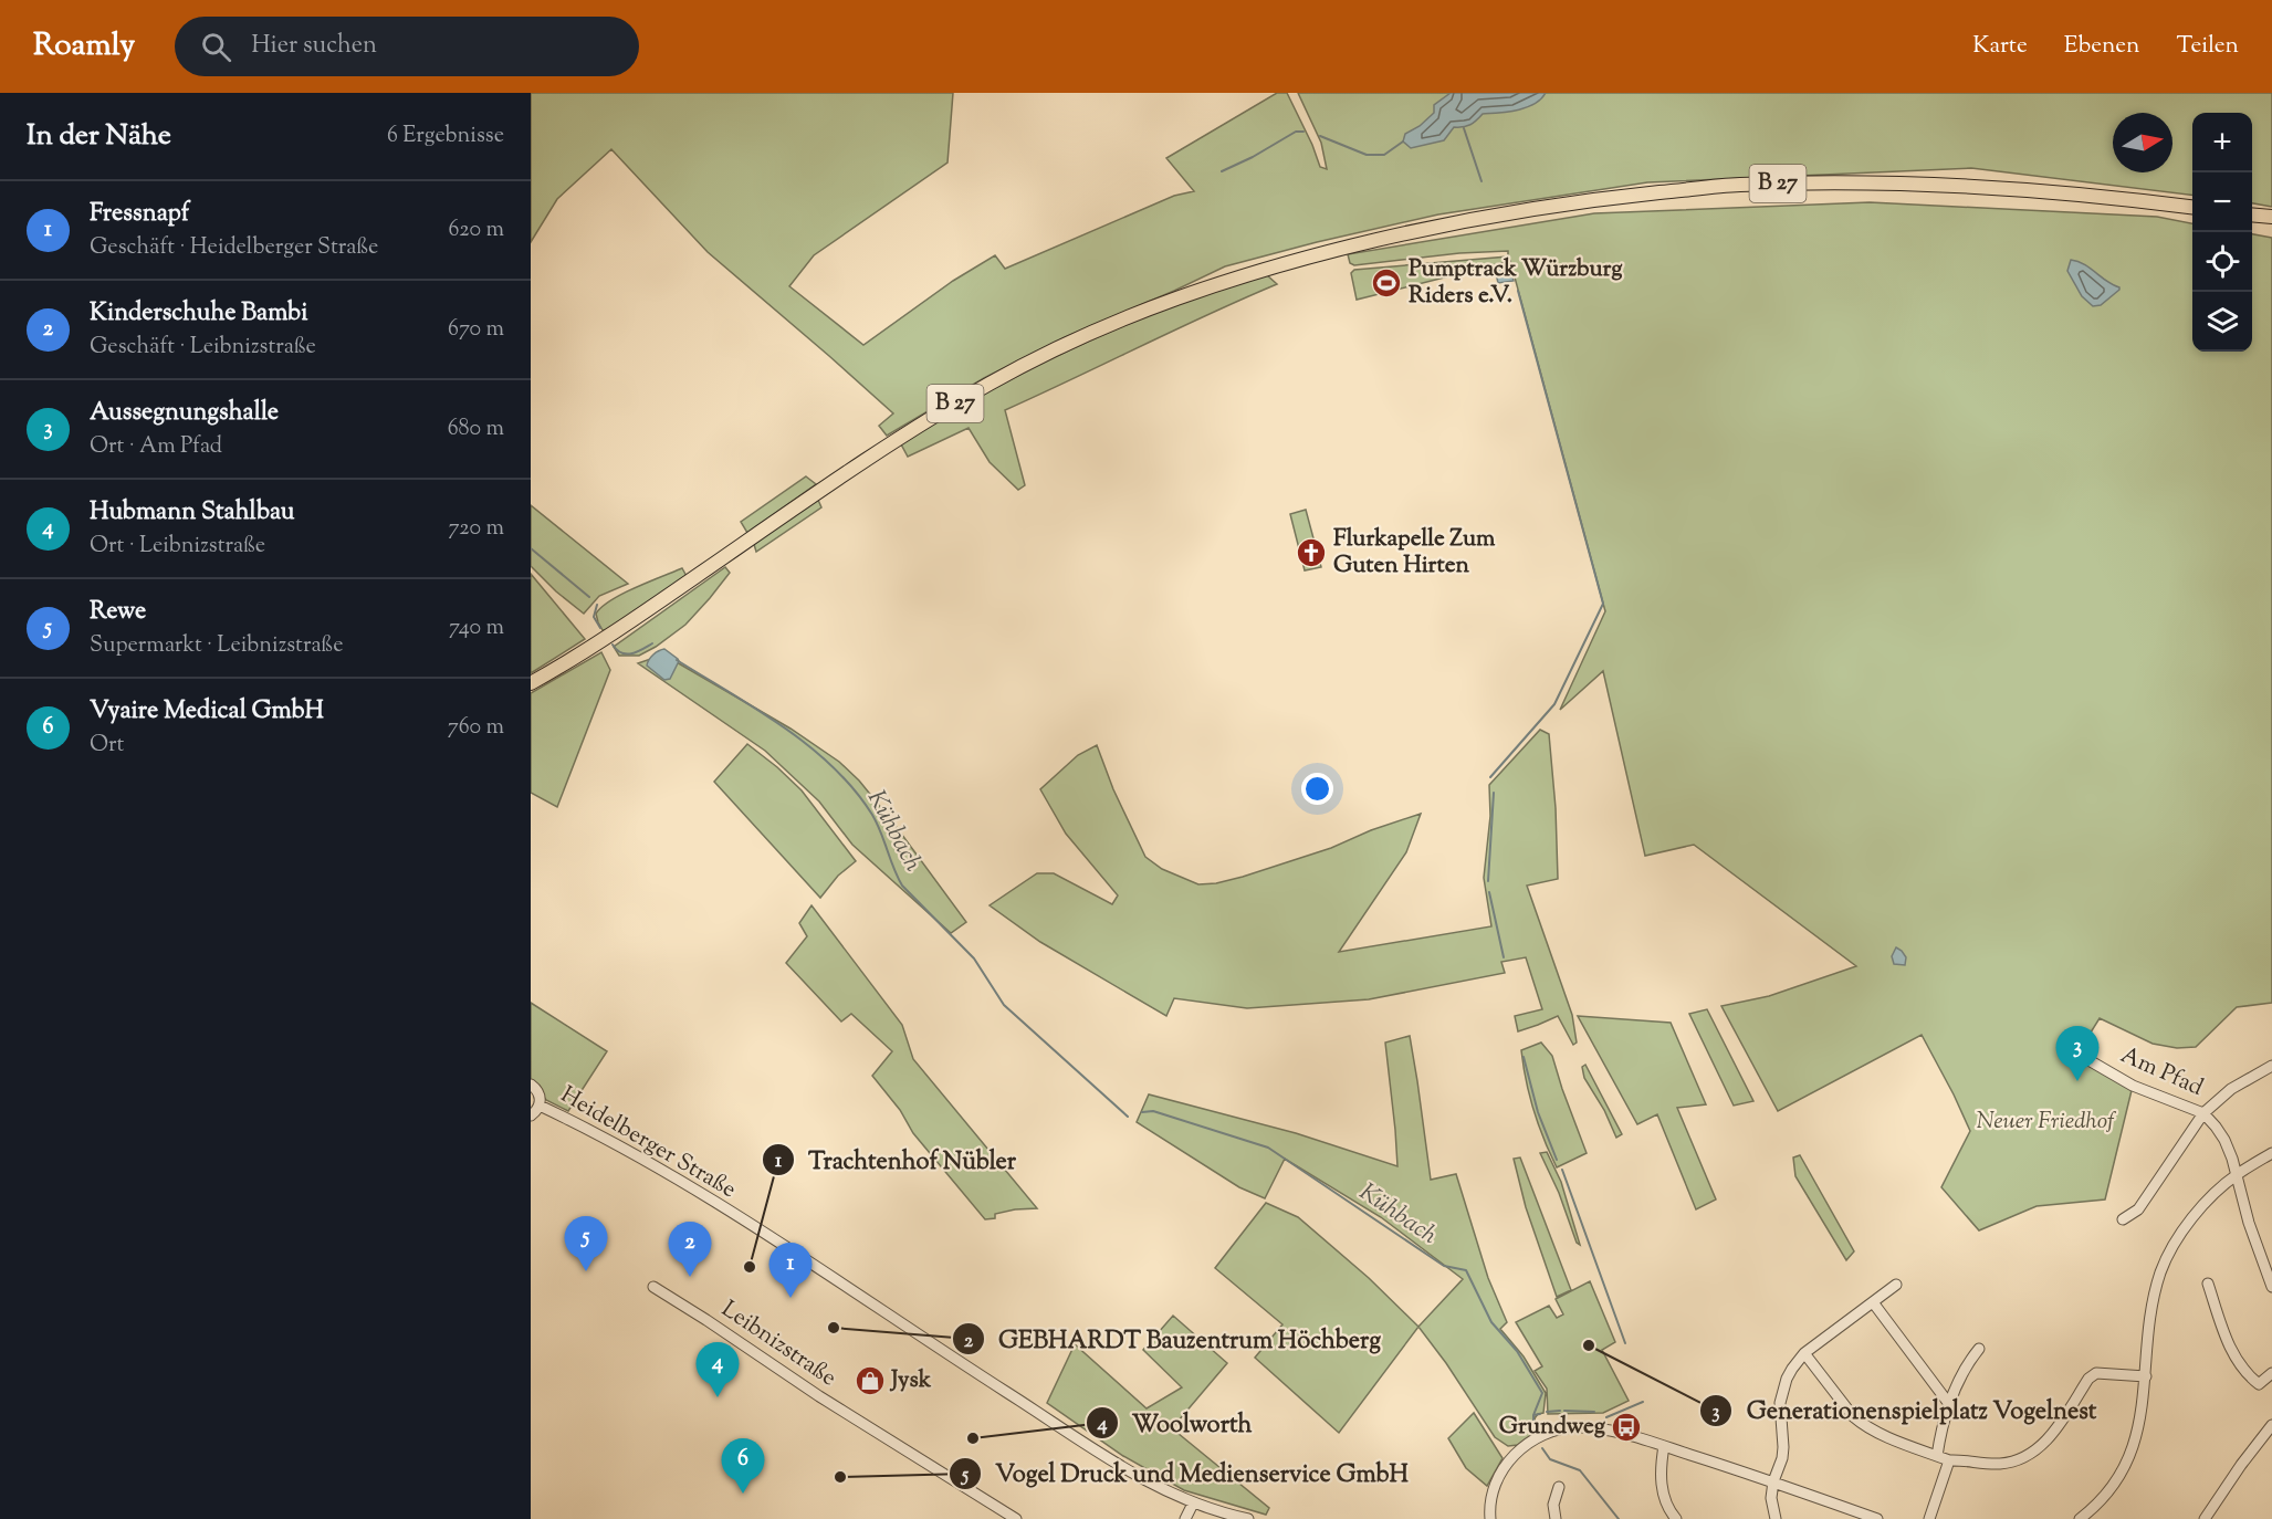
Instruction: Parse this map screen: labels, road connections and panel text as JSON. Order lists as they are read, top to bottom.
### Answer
{
  "streets": {
    "main road": ["B 27"],
    "street": ["Am Pfad", "Heidelberger Straße", "Leibnizstraße"]
  },
  "water": ["Kühbach"],
  "parks": ["Neuer Friedhof"],
  "places": {
    "sports": ["Pumptrack Würzburg Riders e.V."],
    "church": ["Flurkapelle Zum Guten Hirten"],
    "other": [
      "Trachtenhof Nübler",
      "GEBHARDT Bauzentrum Höchberg",
      "Generationenspielplatz Vogelnest",
      "Woolworth",
      "Vogel Druck und Medienservice GmbH"
    ],
    "shop": ["Jysk"],
    "bus stop": ["Grundweg"]
  },
  "north": "right",
  "page": {
    "header": "Roamly",
    "search": "Hier suchen",
    "nav": ["Karte", "Ebenen", "Teilen"],
    "heading": ["In der Nähe", "6 Ergebnisse"],
    "map_buttons": ["+", "−"],
    "list": [
      {
        "mark": "1",
        "name": "Fressnapf",
        "note": "Geschäft · Heidelberger Straße",
        "value": "620 m"
      },
      {
        "mark": "2",
        "name": "Kinderschuhe Bambi",
        "note": "Geschäft · Leibnizstraße",
        "value": "670 m"
      },
      {
        "mark": "3",
        "name": "Aussegnungshalle",
        "note": "Ort · Am Pfad",
        "value": "680 m"
      },
      {
        "mark": "4",
        "name": "Hubmann Stahlbau",
        "note": "Ort · Leibnizstraße",
        "value": "720 m"
      },
      {
        "mark": "5",
        "name": "Rewe",
        "note": "Supermarkt · Leibnizstraße",
        "value": "740 m"
      },
      {
        "mark": "6",
        "name": "Vyaire Medical GmbH",
        "note": "Ort",
        "value": "760 m"
      }
    ],
    "pins": [
      "3",
      "5",
      "2",
      "1",
      "4",
      "6"
    ]
  }
}
